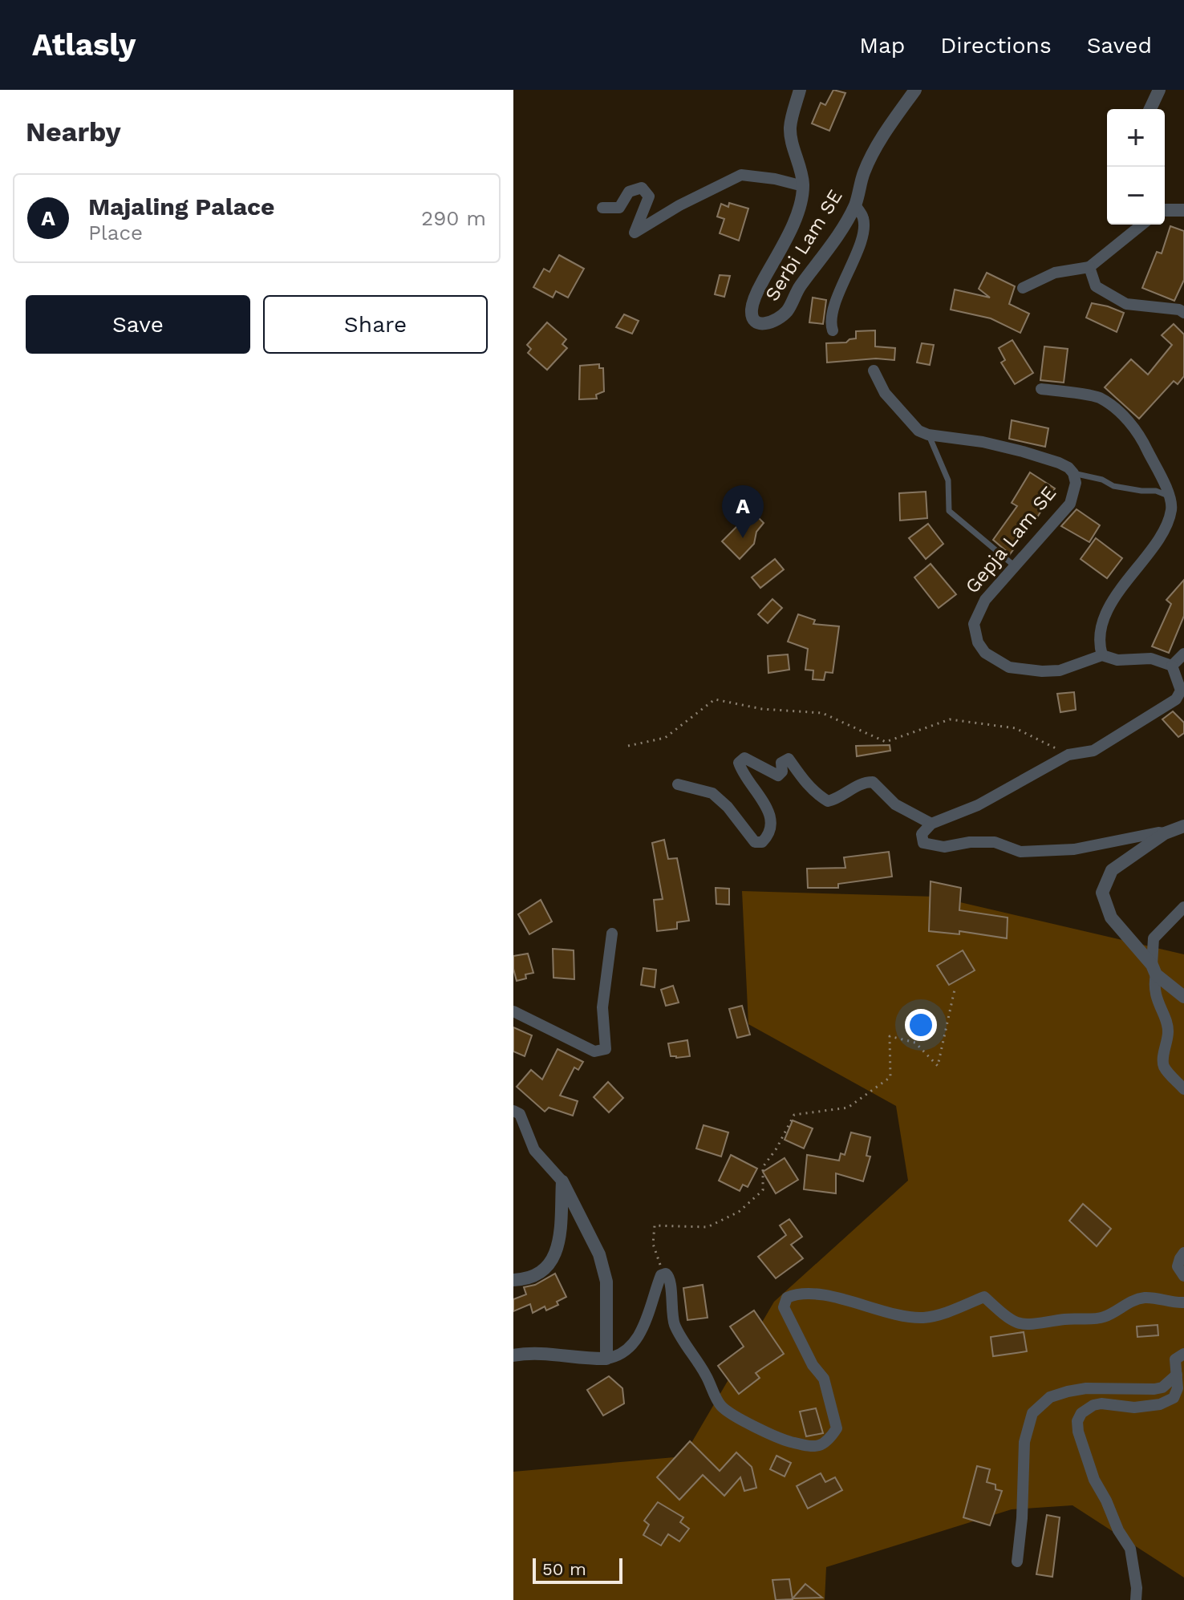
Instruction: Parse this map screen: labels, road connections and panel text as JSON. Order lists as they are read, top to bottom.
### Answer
{
  "streets": {
    "street": ["Serbi Lam SE", "Gepja Lam SE"]
  },
  "scale_bar": "50 m",
  "page": {
    "header": "Atlasly",
    "nav": ["Map", "Directions", "Saved"],
    "heading": "Nearby",
    "map_buttons": ["+", "−"],
    "list": [
      {
        "mark": "A",
        "name": "Majaling Palace",
        "note": "Place",
        "value": "290 m"
      }
    ],
    "buttons": ["Save", "Share"],
    "pins": "A",
    "scale": "50 m"
  }
}
